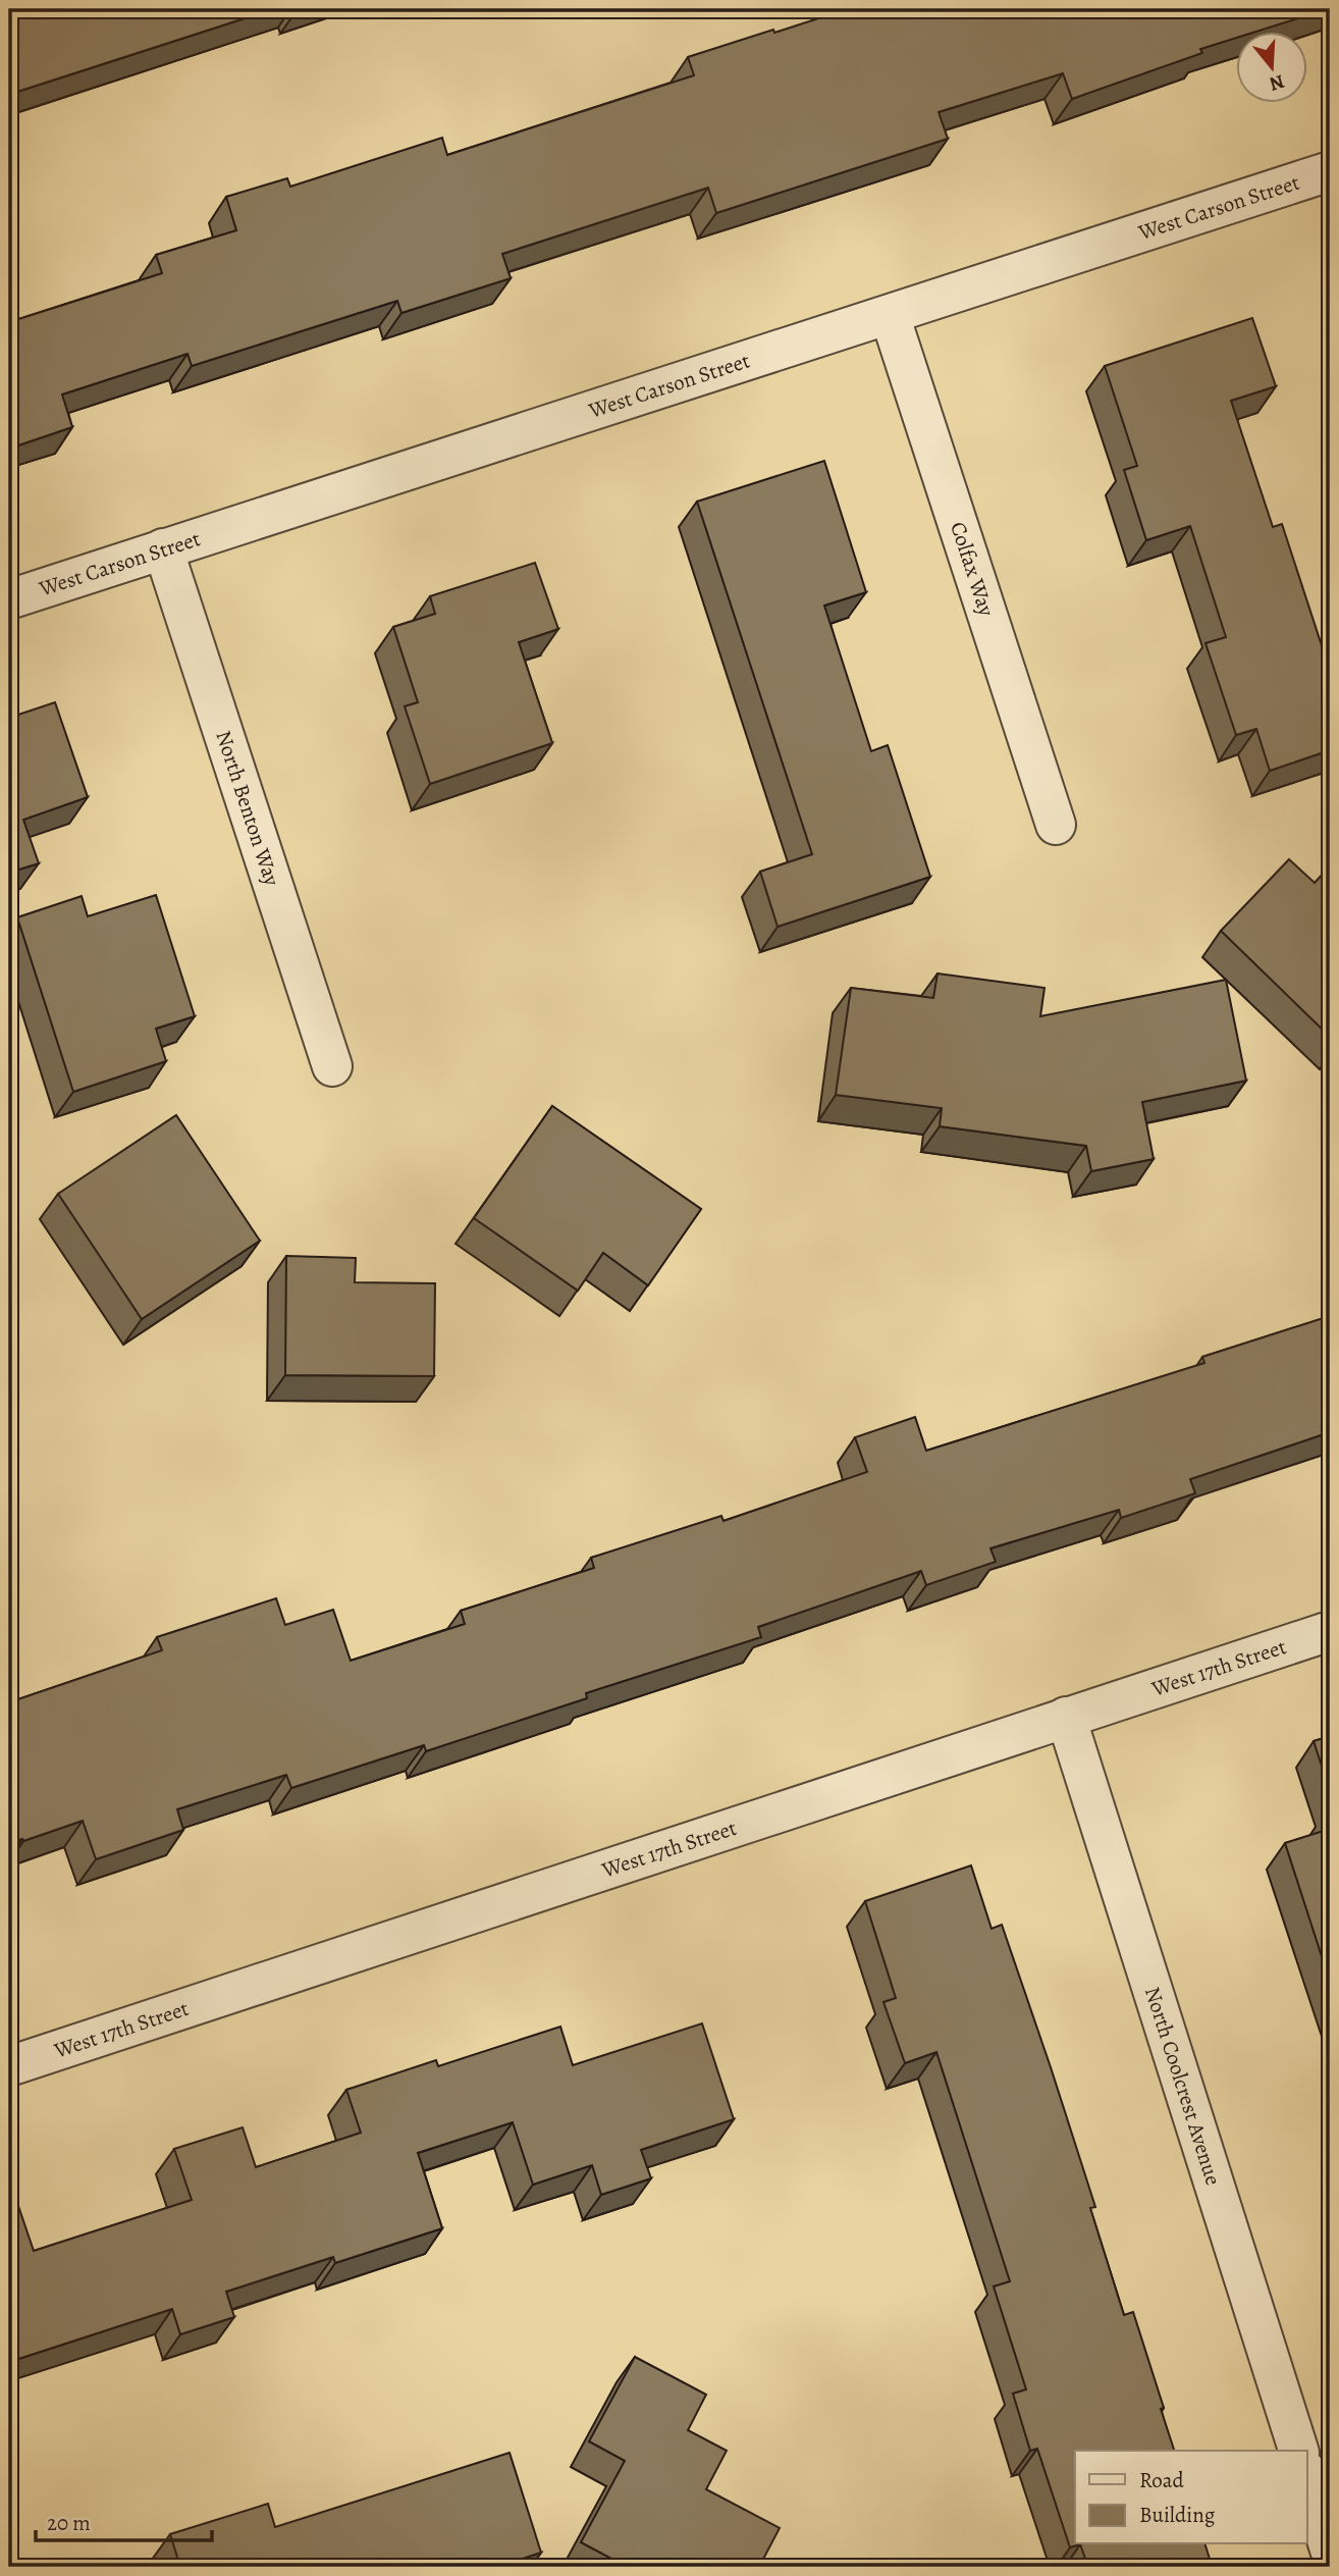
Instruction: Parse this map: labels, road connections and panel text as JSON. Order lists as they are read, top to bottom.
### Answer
{
  "streets": {
    "street": [
      "West Carson Street",
      "Colfax Way",
      "North Benton Way",
      "West 17th Street",
      "North Coolcrest Avenue"
    ]
  },
  "crossings": [
    ["West Carson Street", "Colfax Way"],
    ["West Carson Street", "North Benton Way"],
    ["West 17th Street", "North Coolcrest Avenue"]
  ],
  "legend": ["Road", "Building"],
  "scale_bar": "20 m",
  "north": "bottom"
}
